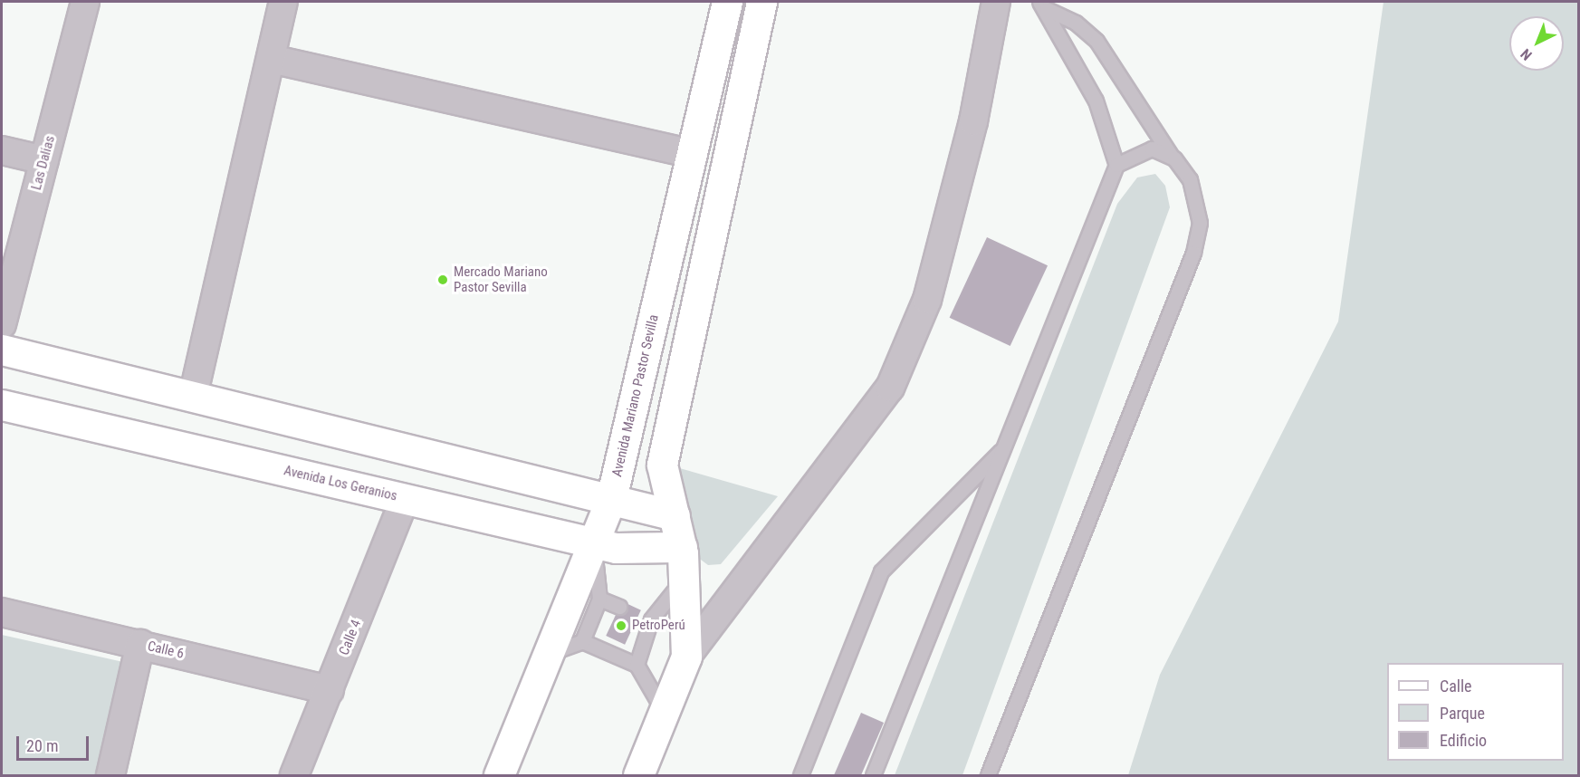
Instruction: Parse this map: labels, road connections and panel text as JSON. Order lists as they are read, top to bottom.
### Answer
{
  "streets": {
    "main road": ["Avenida Mariano Pastor Sevilla", "Avenida Los Geranios"],
    "street": ["Las Dalias", "Calle 4", "Calle 6"]
  },
  "crossings": [
    ["Avenida Mariano Pastor Sevilla", "Avenida Los Geranios"],
    ["Avenida Los Geranios", "Calle 4"],
    ["Calle 4", "Calle 6"]
  ],
  "places": ["Mercado Mariano Pastor Sevilla", "PetroPerú"],
  "legend": ["Calle", "Parque", "Edificio"],
  "scale_bar": "20 m",
  "north": "bottom left"
}
